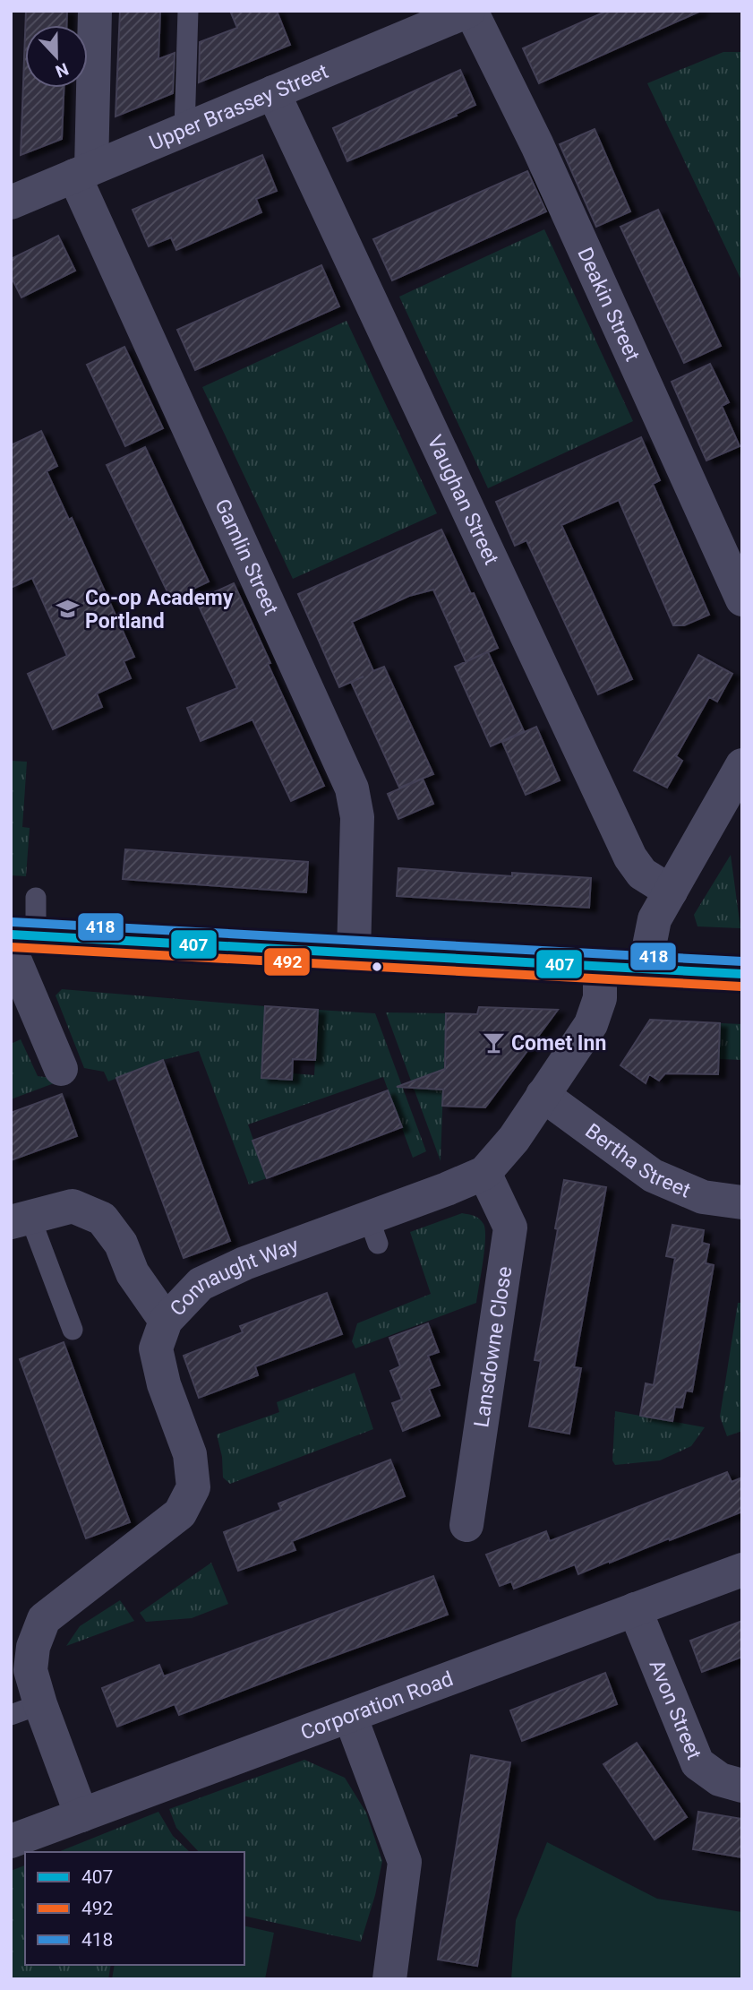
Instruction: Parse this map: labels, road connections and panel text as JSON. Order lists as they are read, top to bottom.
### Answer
{
  "streets": {
    "street": [
      "Upper Brassey Street",
      "Deakin Street",
      "Vaughan Street",
      "Gamlin Street",
      "Bertha Street",
      "Connaught Way",
      "Lansdowne Close",
      "Corporation Road",
      "Avon Street"
    ]
  },
  "crossings": [
    ["Upper Brassey Street", "Deakin Street"],
    ["Upper Brassey Street", "Vaughan Street"],
    ["Upper Brassey Street", "Gamlin Street"],
    ["Bertha Street", "Connaught Way"],
    ["Connaught Way", "Lansdowne Close"],
    ["Connaught Way", "Corporation Road"],
    ["Corporation Road", "Avon Street"]
  ],
  "places": {
    "school or university": ["Co-op Academy Portland"],
    "bar": ["Comet Inn"]
  },
  "lines": ["transit line 418", "transit line 407", "transit line 492"],
  "legend": ["407", "492", "418"],
  "north": "bottom"
}
